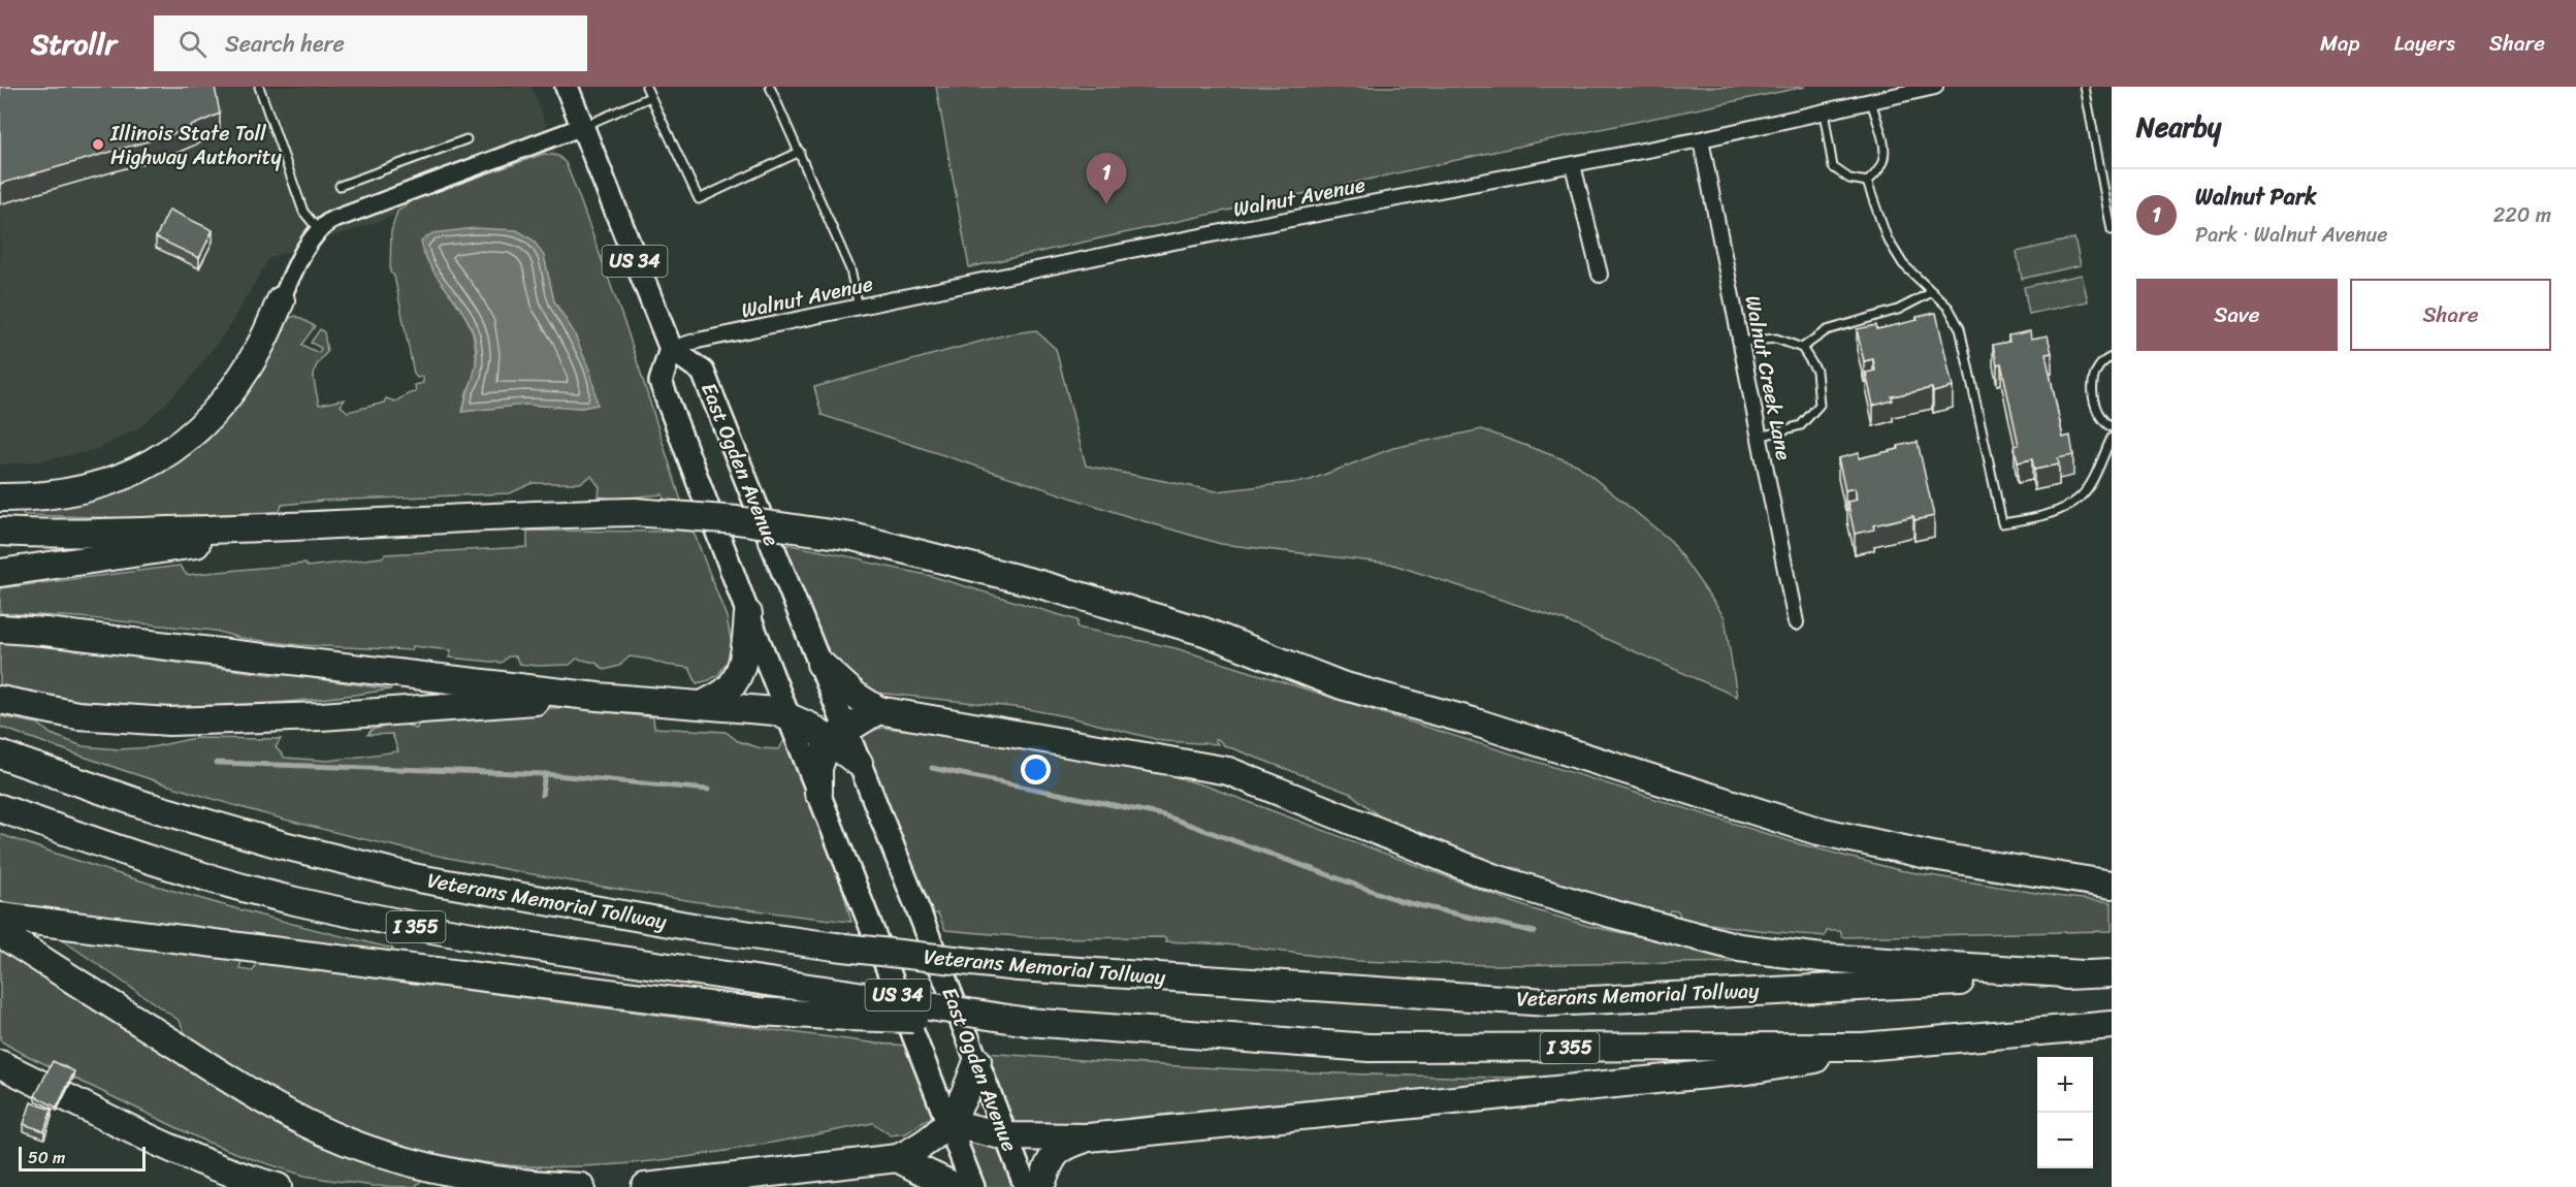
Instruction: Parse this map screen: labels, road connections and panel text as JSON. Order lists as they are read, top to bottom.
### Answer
{
  "streets": {
    "highway": ["Veterans Memorial Tollway", "I 355"],
    "main road": ["US 34", "East Ogden Avenue"],
    "street": ["Walnut Avenue", "Walnut Creek Lane"]
  },
  "crossings": [
    ["Walnut Avenue", "US 34"],
    ["Walnut Avenue", "Walnut Creek Lane"],
    ["Walnut Avenue", "East Ogden Avenue"],
    ["US 34", "East Ogden Avenue"]
  ],
  "places": ["Illinois State Toll Highway Authority"],
  "scale_bar": "50 m",
  "page": {
    "header": "Strollr",
    "search": "Search here",
    "nav": ["Map", "Layers", "Share"],
    "heading": "Nearby",
    "pins": "1",
    "list": [
      {
        "mark": "1",
        "name": "Walnut Park",
        "note": "Park · Walnut Avenue",
        "value": "220 m"
      }
    ],
    "buttons": ["Save", "Share"],
    "map_buttons": ["+", "−"],
    "scale": "50 m"
  }
}
